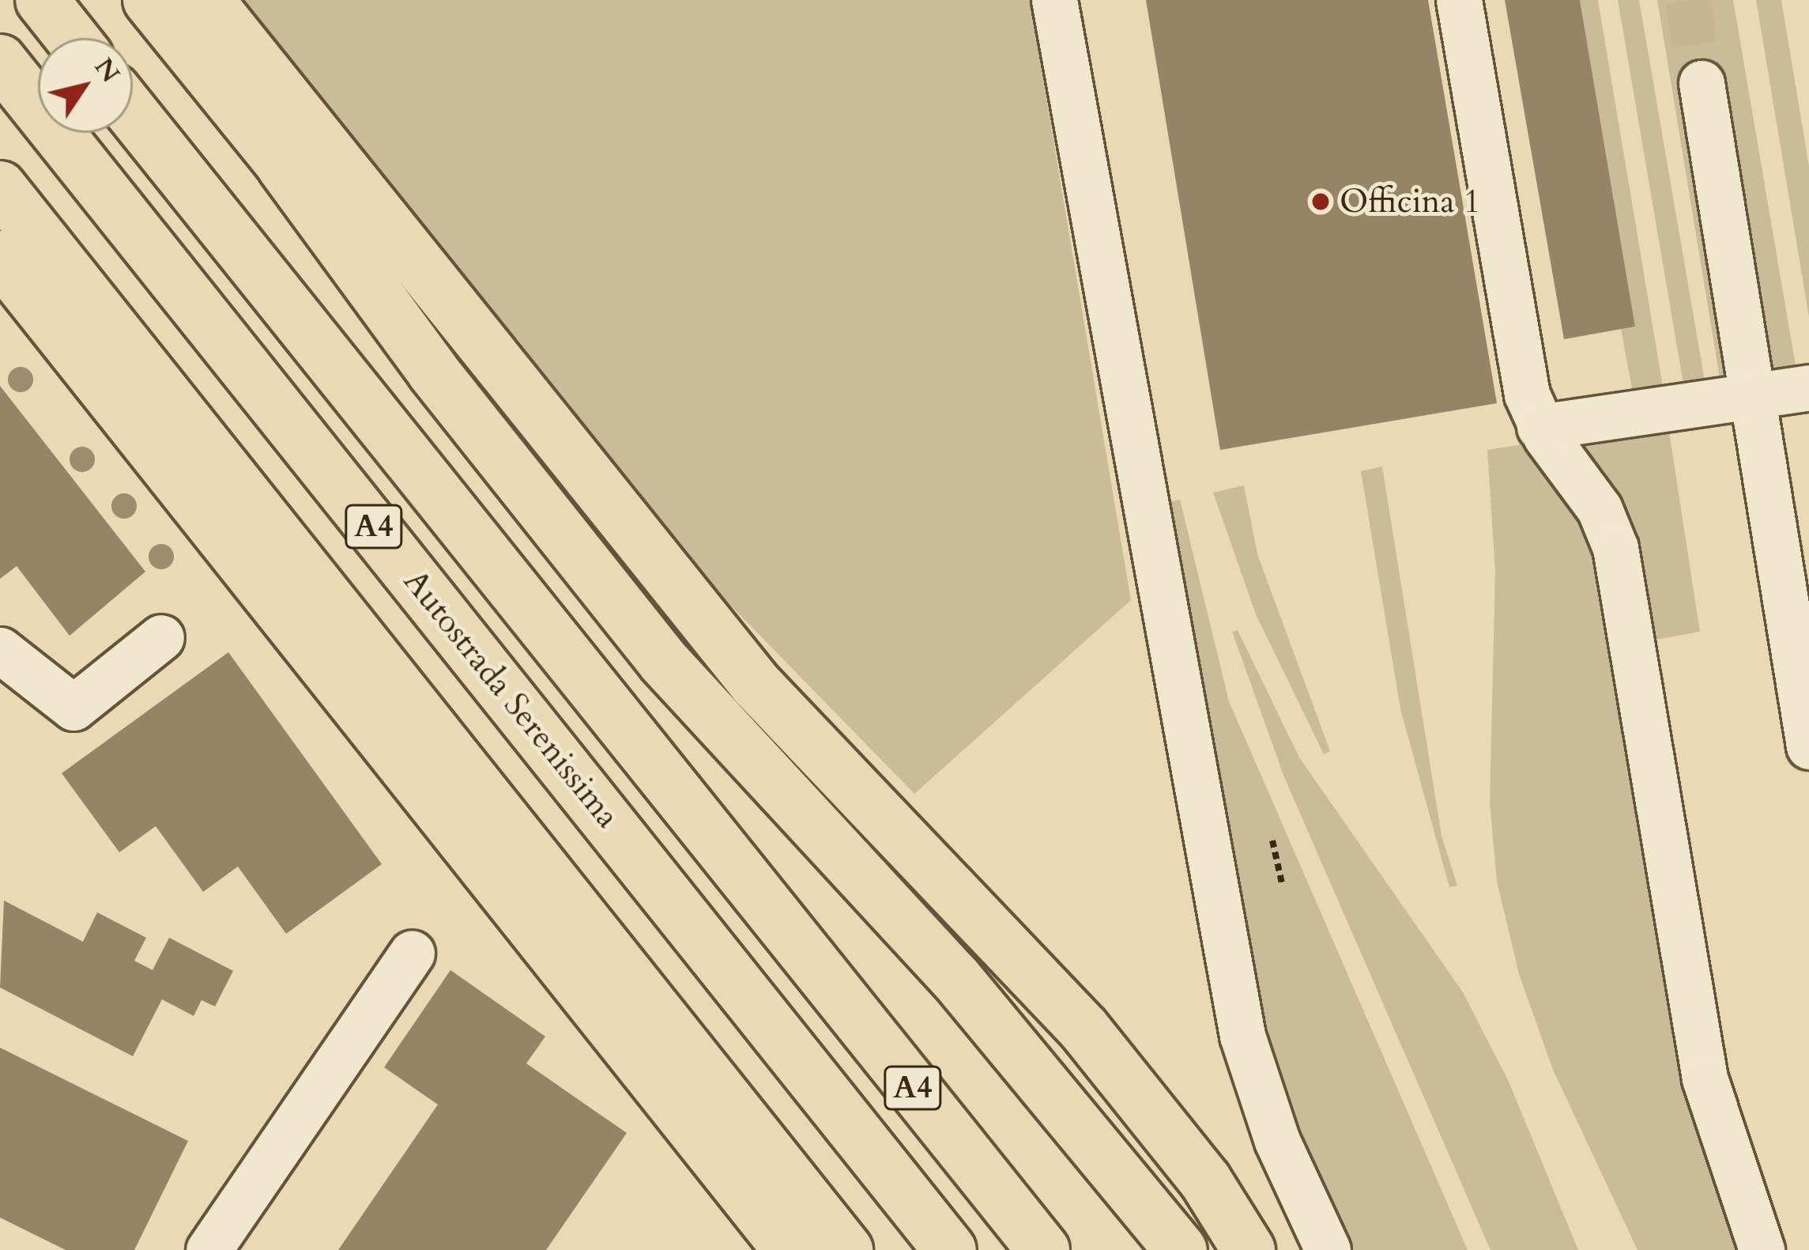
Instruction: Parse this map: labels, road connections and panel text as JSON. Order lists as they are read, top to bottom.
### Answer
{
  "streets": {
    "highway": ["A4", "Autostrada Serenissima"]
  },
  "places": ["Officina 1"],
  "north": "top right"
}
